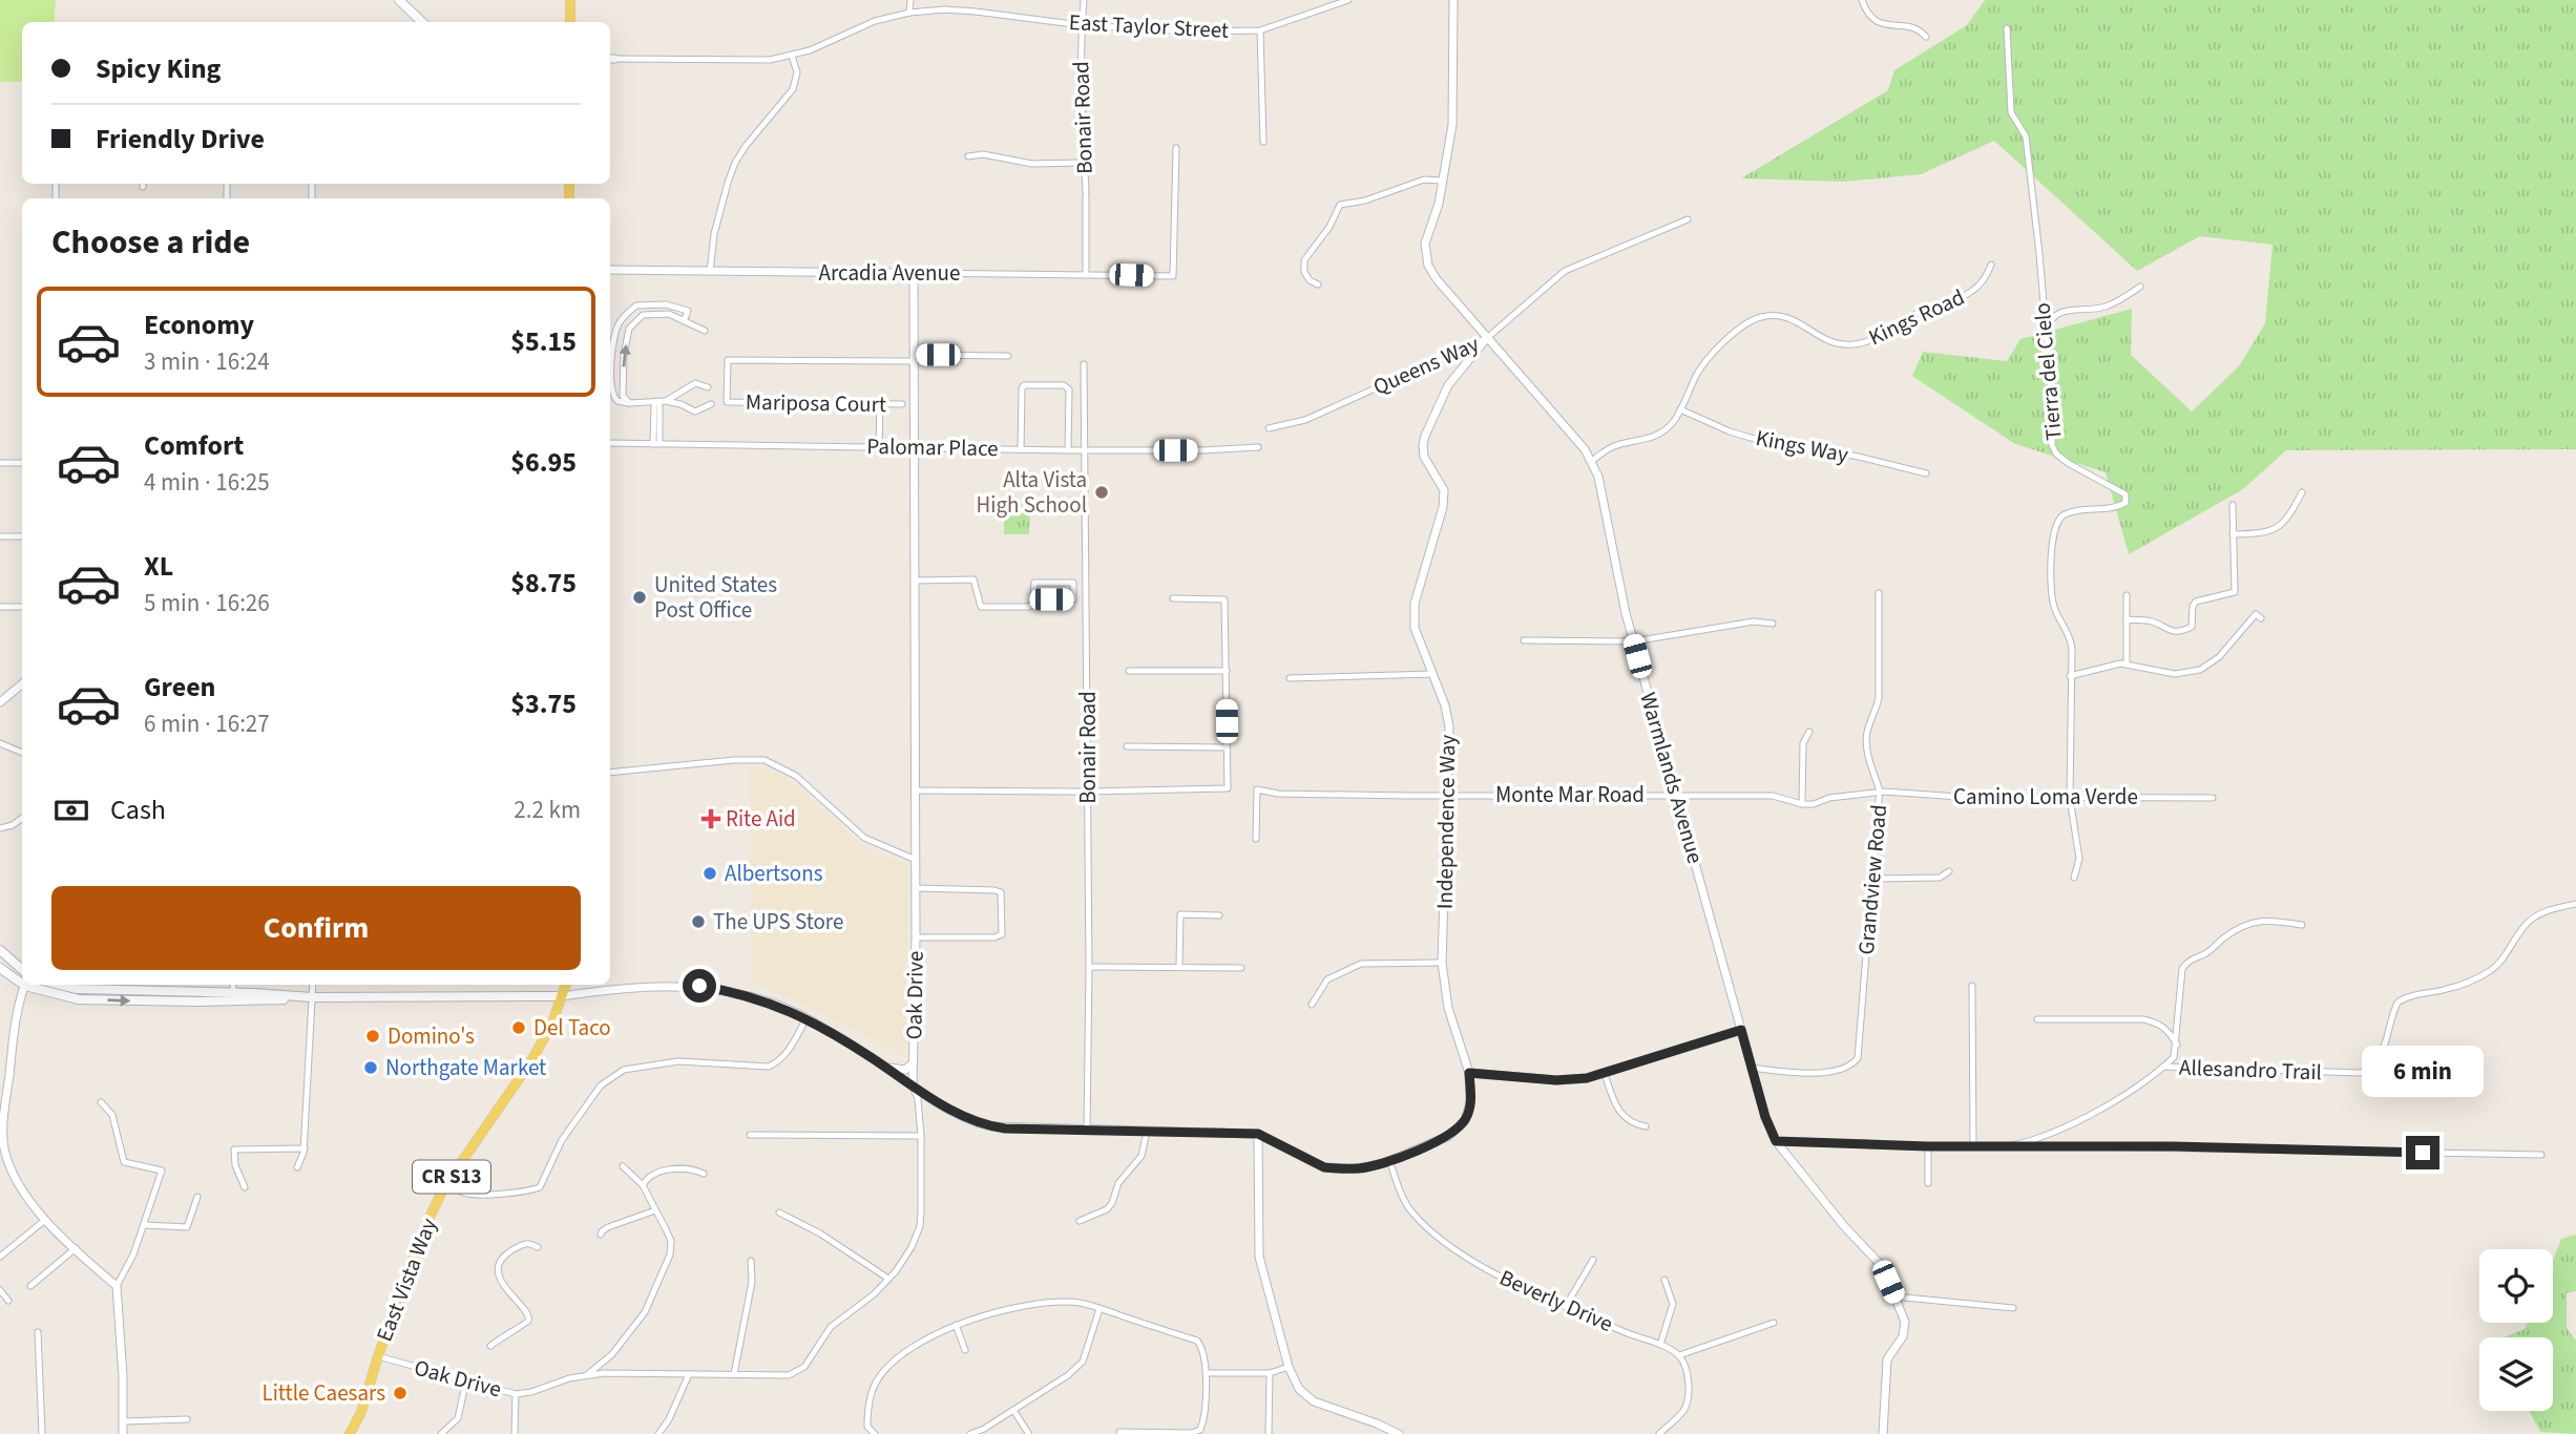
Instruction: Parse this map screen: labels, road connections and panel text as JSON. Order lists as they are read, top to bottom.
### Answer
{
  "streets": {
    "main road": ["CR S13", "East Vista Way"],
    "street": [
      "East Taylor Street",
      "Bonair Road",
      "Arcadia Avenue",
      "Kings Road",
      "Queens Way",
      "Tierra del Cielo",
      "Mariposa Court",
      "Kings Way",
      "Palomar Place",
      "Warmlands Avenue",
      "Monte Mar Road",
      "Camino Loma Verde",
      "Independence Way",
      "Grandview Road",
      "Oak Drive",
      "Allesandro Trail",
      "Beverly Drive"
    ]
  },
  "crossings": [
    ["East Taylor Street", "Bonair Road"],
    ["Bonair Road", "Arcadia Avenue"],
    ["Bonair Road", "Palomar Place"],
    ["Arcadia Avenue", "Oak Drive"],
    ["Kings Road", "Kings Way"],
    ["Kings Road", "Warmlands Avenue"],
    ["Queens Way", "Warmlands Avenue"],
    ["Queens Way", "Independence Way"],
    ["Tierra del Cielo", "Camino Loma Verde"],
    ["Mariposa Court", "Oak Drive"],
    ["Palomar Place", "Oak Drive"],
    ["Warmlands Avenue", "Monte Mar Road"],
    ["Warmlands Avenue", "Independence Way"],
    ["Warmlands Avenue", "Grandview Road"],
    ["Warmlands Avenue", "Allesandro Trail"],
    ["Monte Mar Road", "Camino Loma Verde"],
    ["Monte Mar Road", "Independence Way"],
    ["Monte Mar Road", "Grandview Road"],
    ["Camino Loma Verde", "Grandview Road"],
    ["Independence Way", "Beverly Drive"],
    ["Oak Drive", "East Vista Way"]
  ],
  "places": {
    "other": [
      "Alta Vista High School",
      "United States Post Office",
      "Albertsons",
      "The UPS Store",
      "Del Taco",
      "Domino's",
      "Northgate Market",
      "Little Caesars"
    ],
    "health": ["Rite Aid"]
  },
  "page": {
    "banner": ["Spicy King", "Friendly Drive"],
    "heading": "Choose a ride",
    "list": [
      {
        "name": "Economy",
        "note": "3 min · 16:24",
        "value": "$5.15"
      },
      {
        "name": "Comfort",
        "note": "4 min · 16:25",
        "value": "$6.95"
      },
      {
        "name": "XL",
        "note": "5 min · 16:26",
        "value": "$8.75"
      },
      {
        "name": "Green",
        "note": "6 min · 16:27",
        "value": "$3.75"
      }
    ],
    "pay": ["Cash", "2.2 km"],
    "buttons": "Confirm",
    "bubble": "6 min"
  }
}
